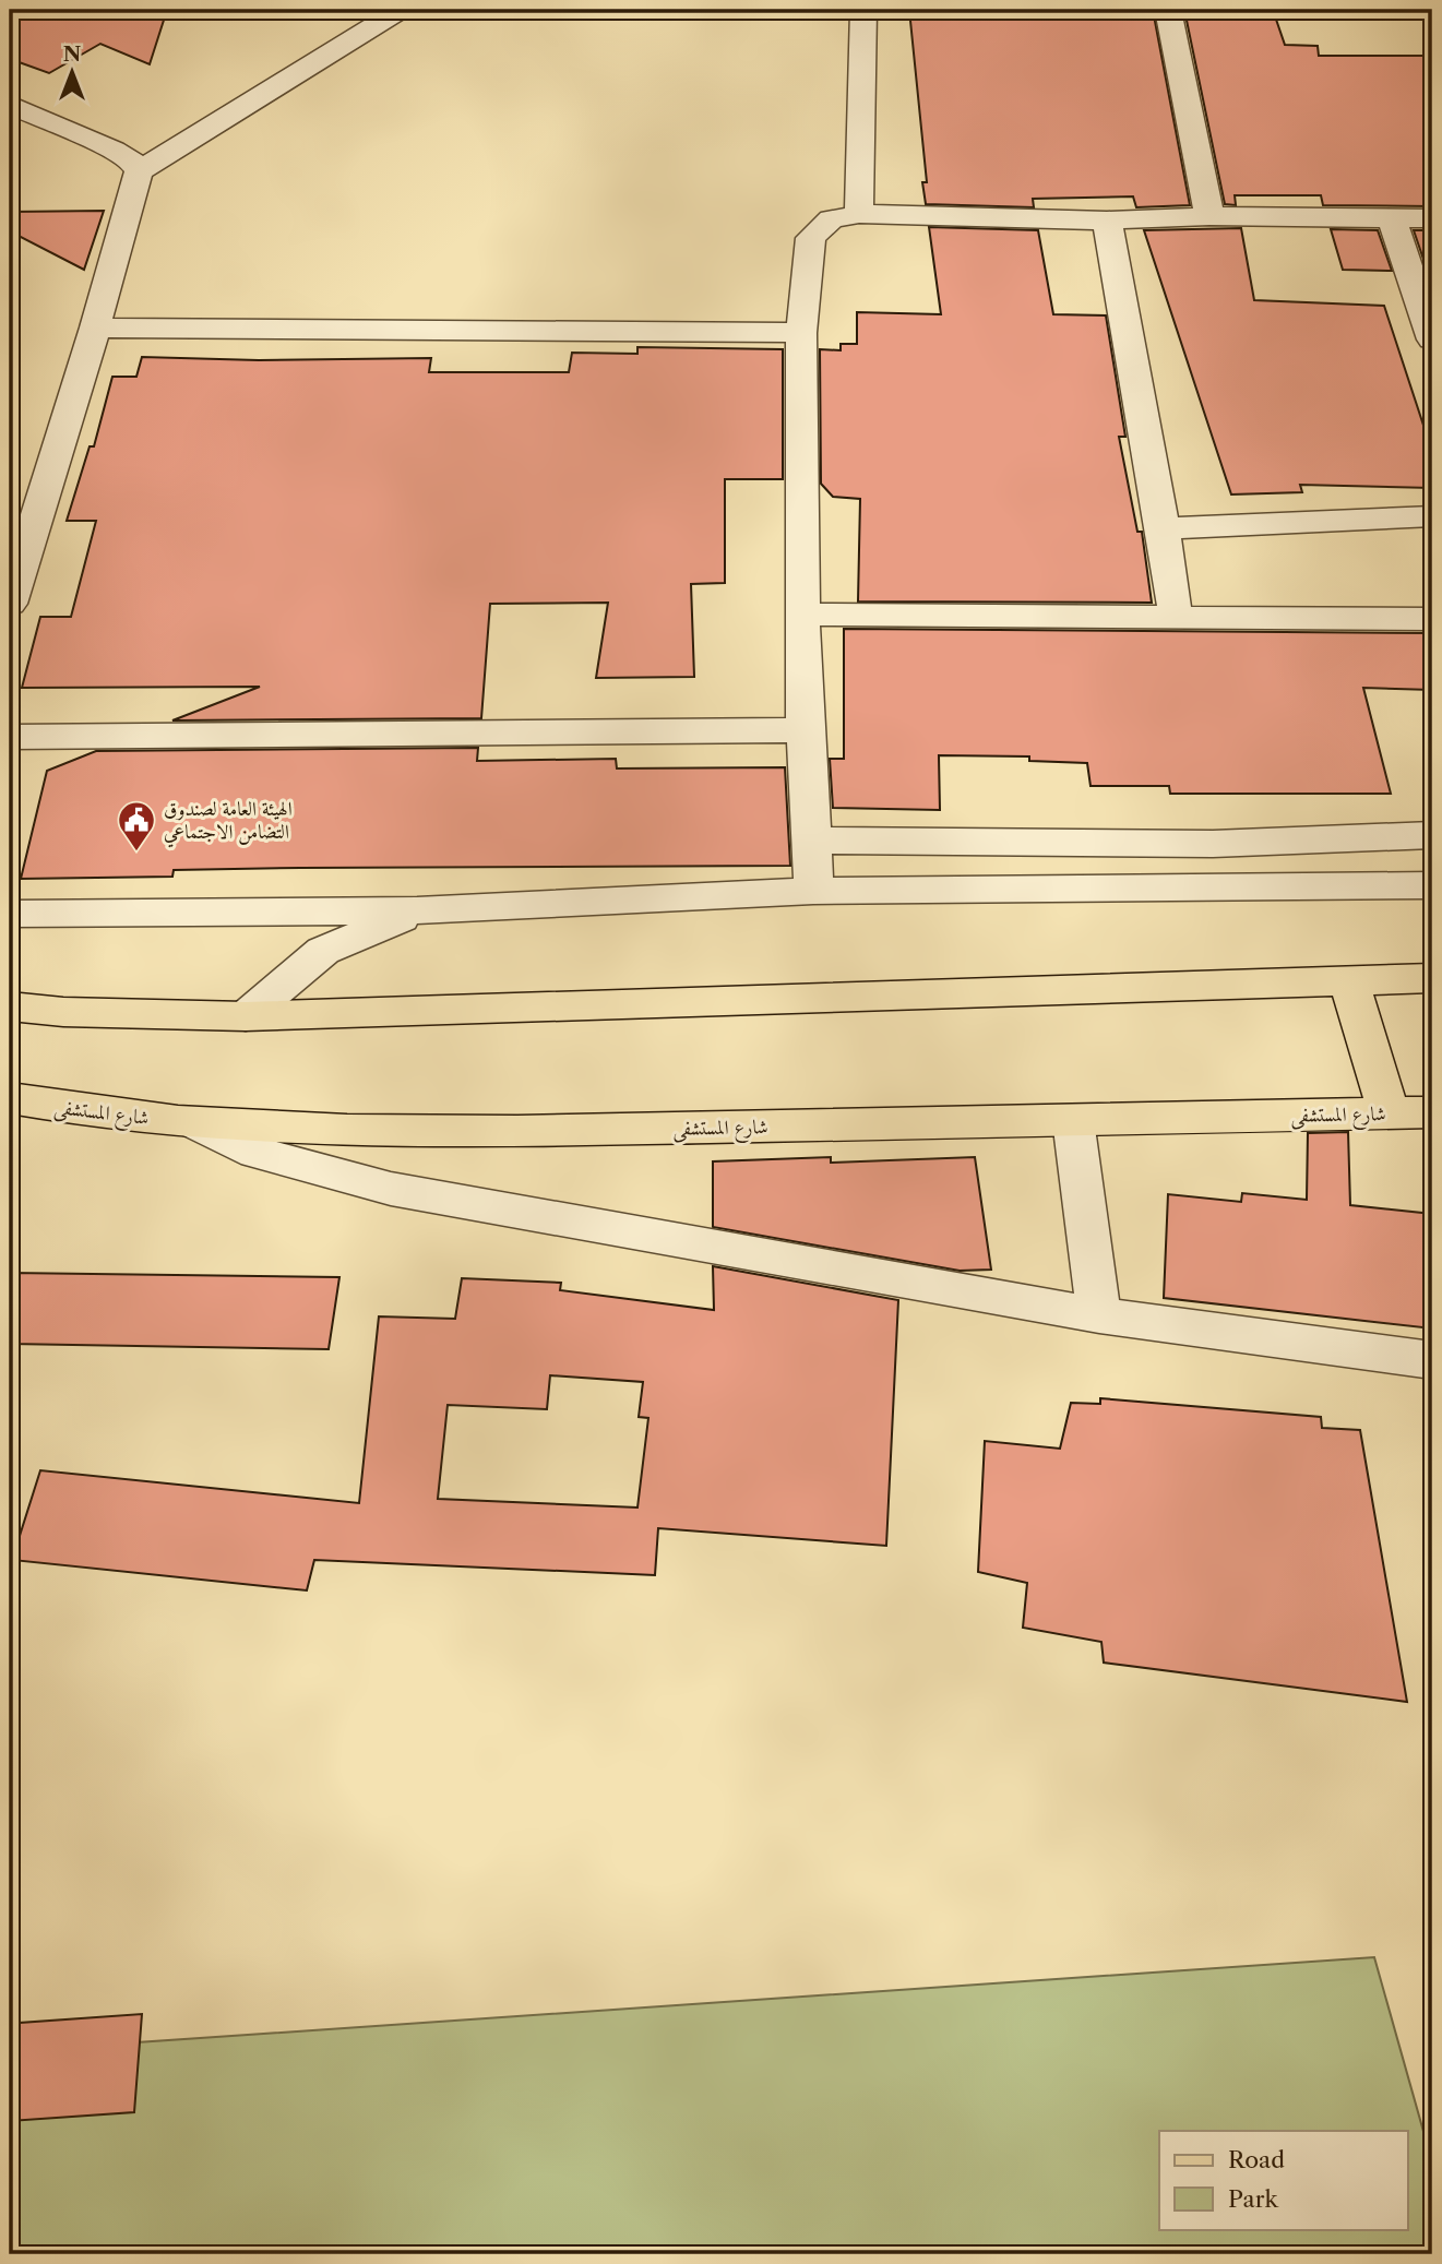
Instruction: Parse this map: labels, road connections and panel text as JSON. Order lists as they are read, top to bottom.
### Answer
{
  "streets": {
    "main road": ["شارع المستشفى"]
  },
  "places": {
    "public building": ["الهيئة العامة لصندوق التضامن الاجتماعي"]
  },
  "legend": ["Road", "Park"],
  "north": "top"
}
